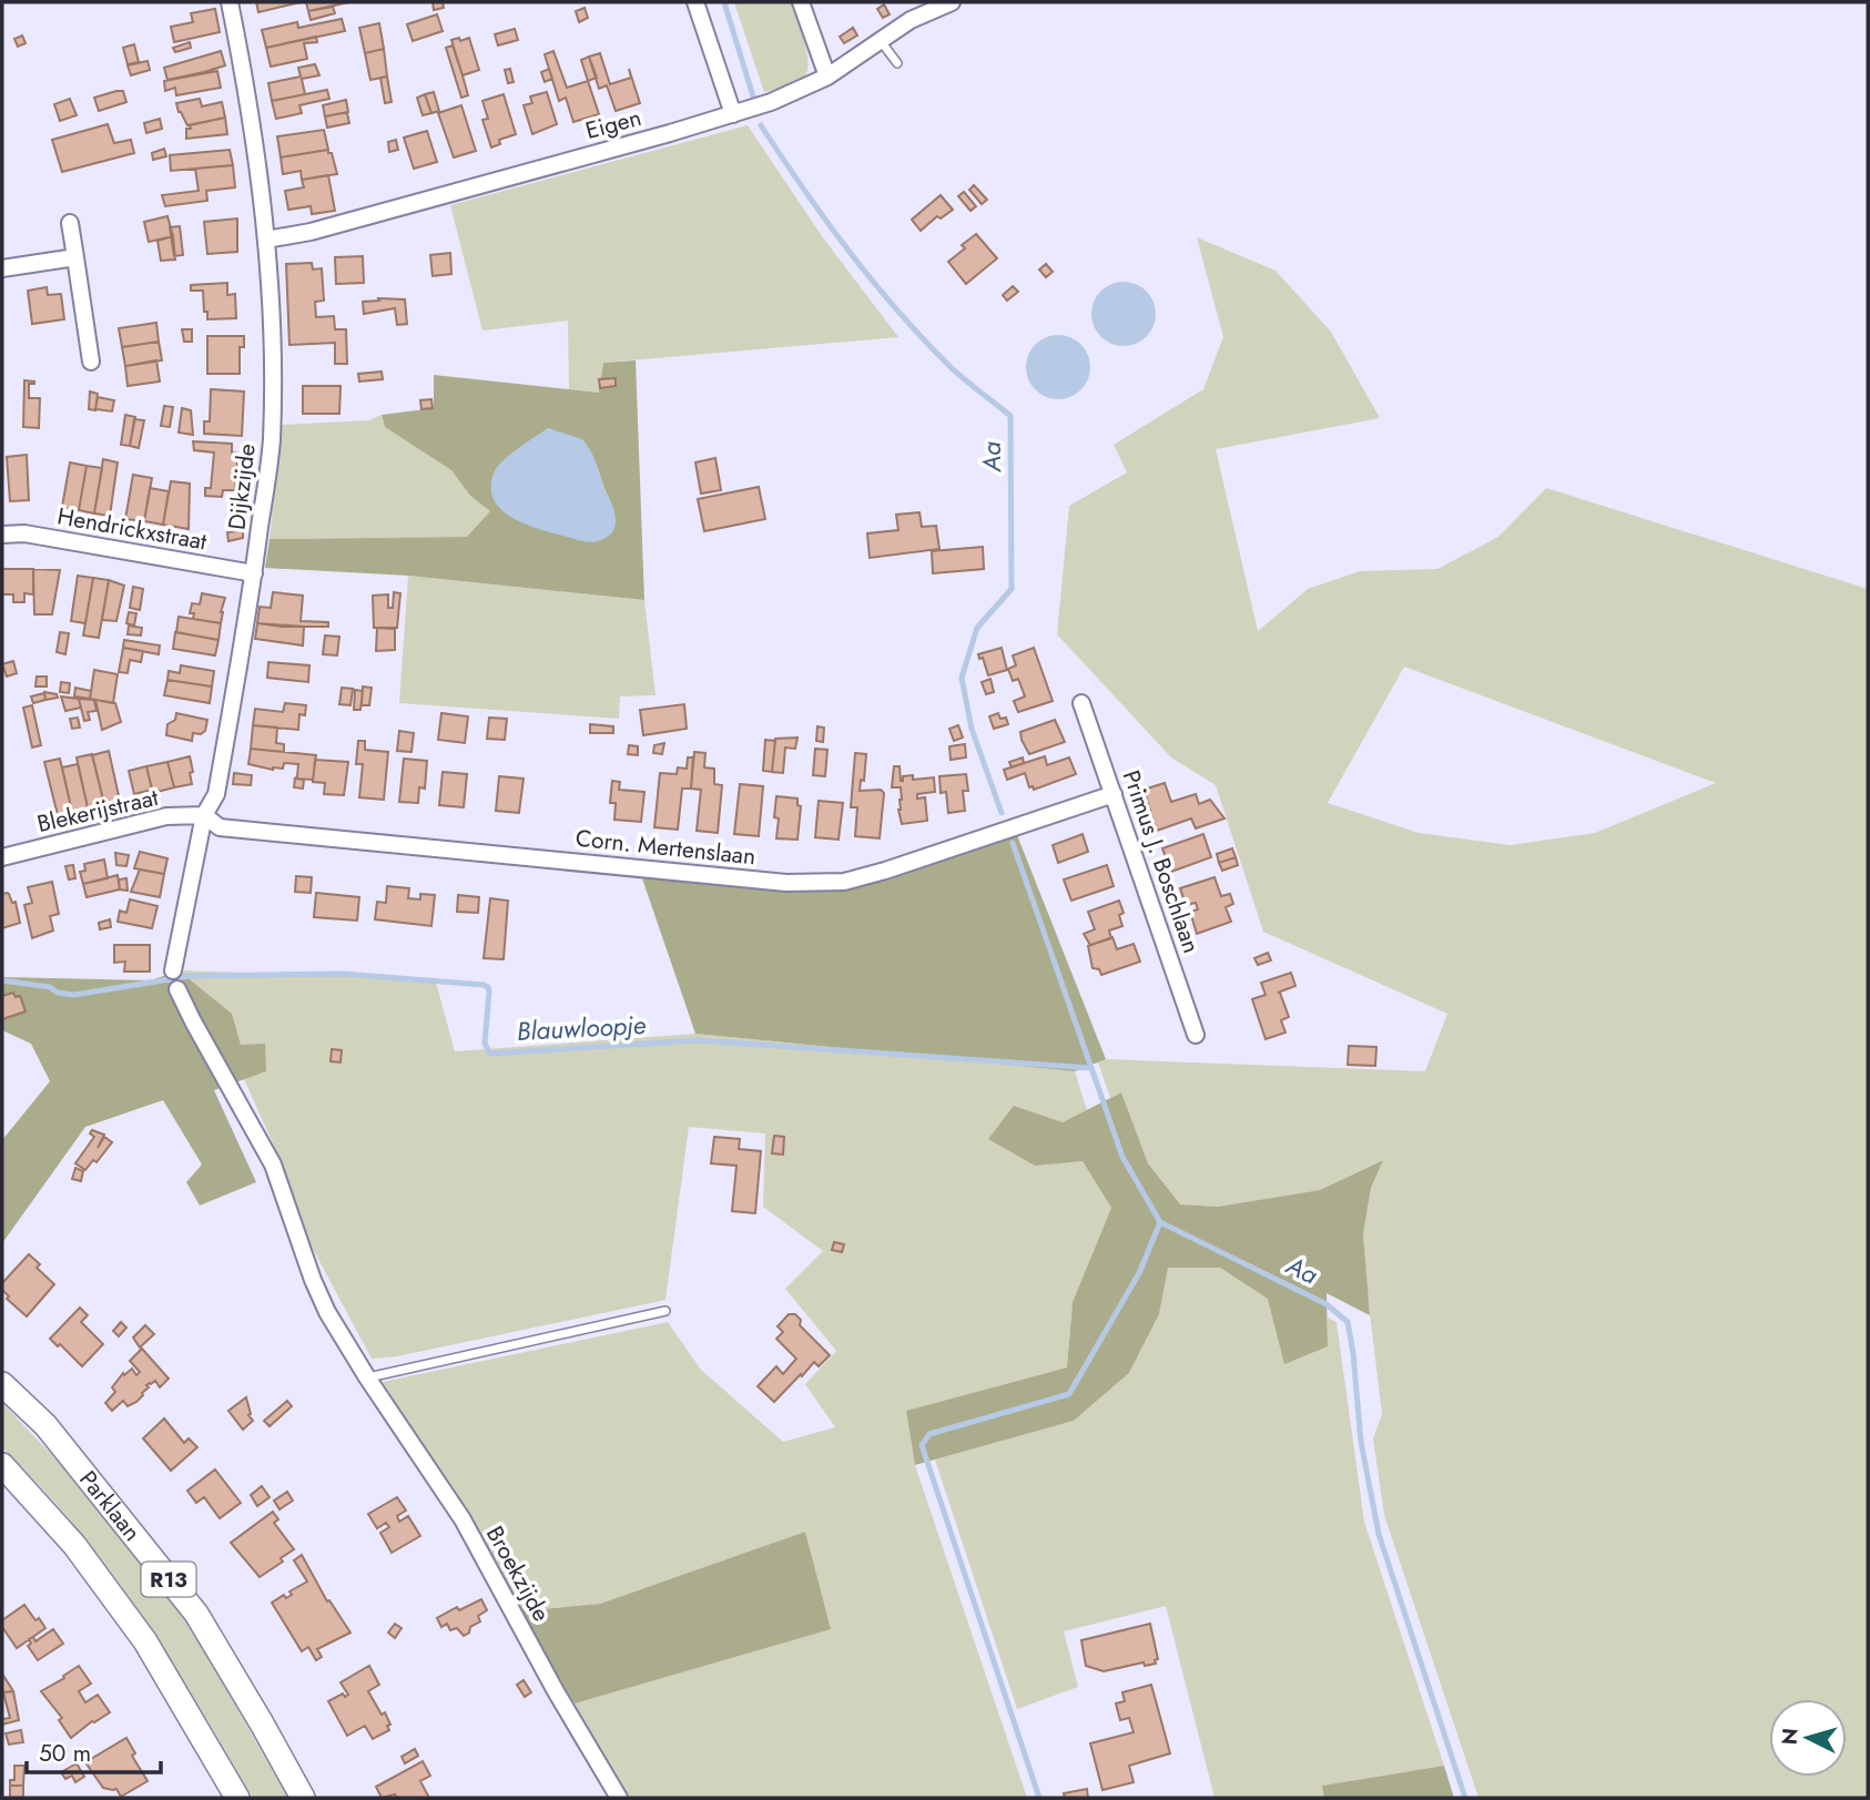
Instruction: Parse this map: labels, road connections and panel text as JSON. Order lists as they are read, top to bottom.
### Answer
{
  "streets": {
    "main road": ["Parklaan", "R13"],
    "street": [
      "Eigen",
      "Dijkzijde",
      "Hendrickxstraat",
      "Blekerijstraat",
      "Corn. Mertenslaan",
      "Primus J. Boschlaan",
      "Broekzijde"
    ]
  },
  "crossings": [
    ["Eigen", "Dijkzijde"],
    ["Dijkzijde", "Hendrickxstraat"],
    ["Dijkzijde", "Blekerijstraat"],
    ["Dijkzijde", "Corn. Mertenslaan"],
    ["Blekerijstraat", "Corn. Mertenslaan"],
    ["Corn. Mertenslaan", "Primus J. Boschlaan"]
  ],
  "water": ["Aa", "Blauwloopje"],
  "scale_bar": "50 m",
  "north": "left"
}
